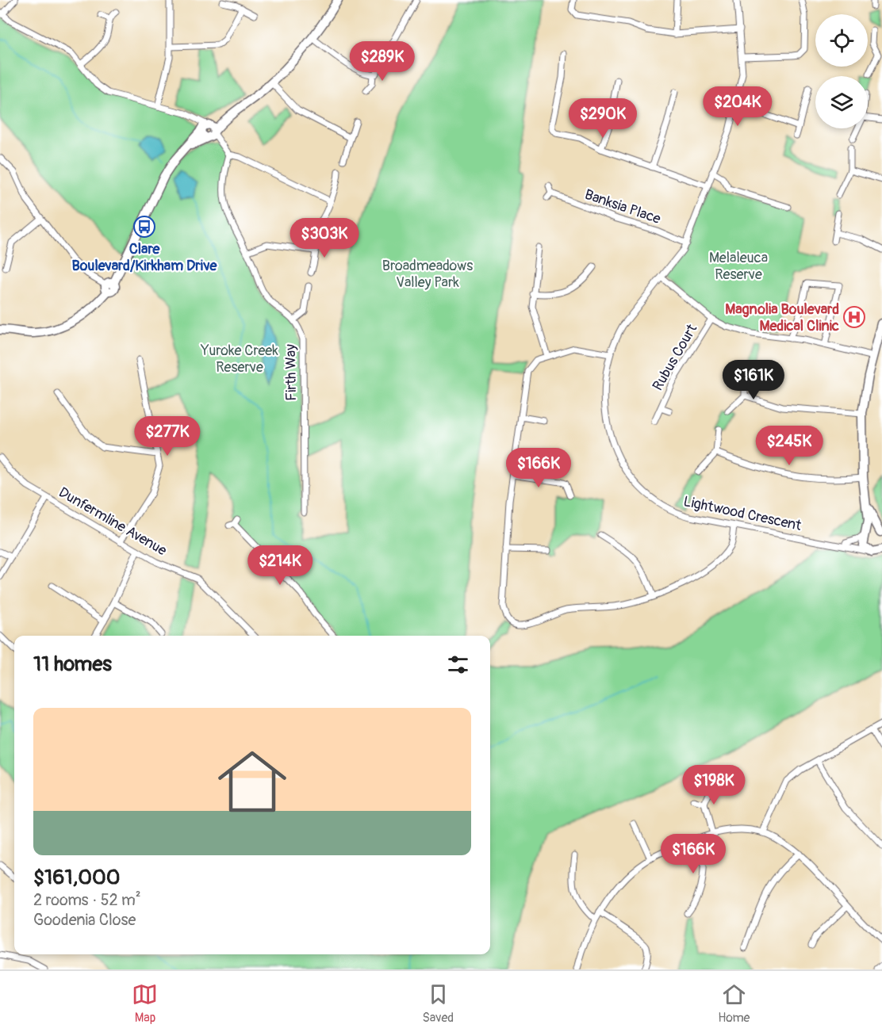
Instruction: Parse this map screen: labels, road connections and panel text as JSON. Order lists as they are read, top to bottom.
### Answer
{
  "streets": {
    "street": [
      "Banksia Place",
      "Rubus Court",
      "Firth Way",
      "Lightwood Crescent",
      "Dunfermline Avenue"
    ]
  },
  "crossings": [
    ["Banksia Place", "Lightwood Crescent"]
  ],
  "parks": ["Melaleuca Reserve", "Broadmeadows Valley Park", "Yuroke Creek Reserve"],
  "places": {
    "bus stop": ["Clare Boulevard/Kirkham Drive"],
    "hospital": ["Magnolia Boulevard Medical Clinic"]
  },
  "page": {
    "price": [
      "$289K",
      "$204K",
      "$290K",
      "$303K",
      "$161K",
      "$277K",
      "$245K",
      "$166K",
      "$214K",
      "$198K",
      "$166K"
    ],
    "heading": "11 homes",
    "list": [
      {
        "name": "$161,000",
        "note": "2 rooms · 52 m² · Goodenia Close"
      }
    ],
    "tabs": ["Map", "Saved", "Home"]
  }
}
